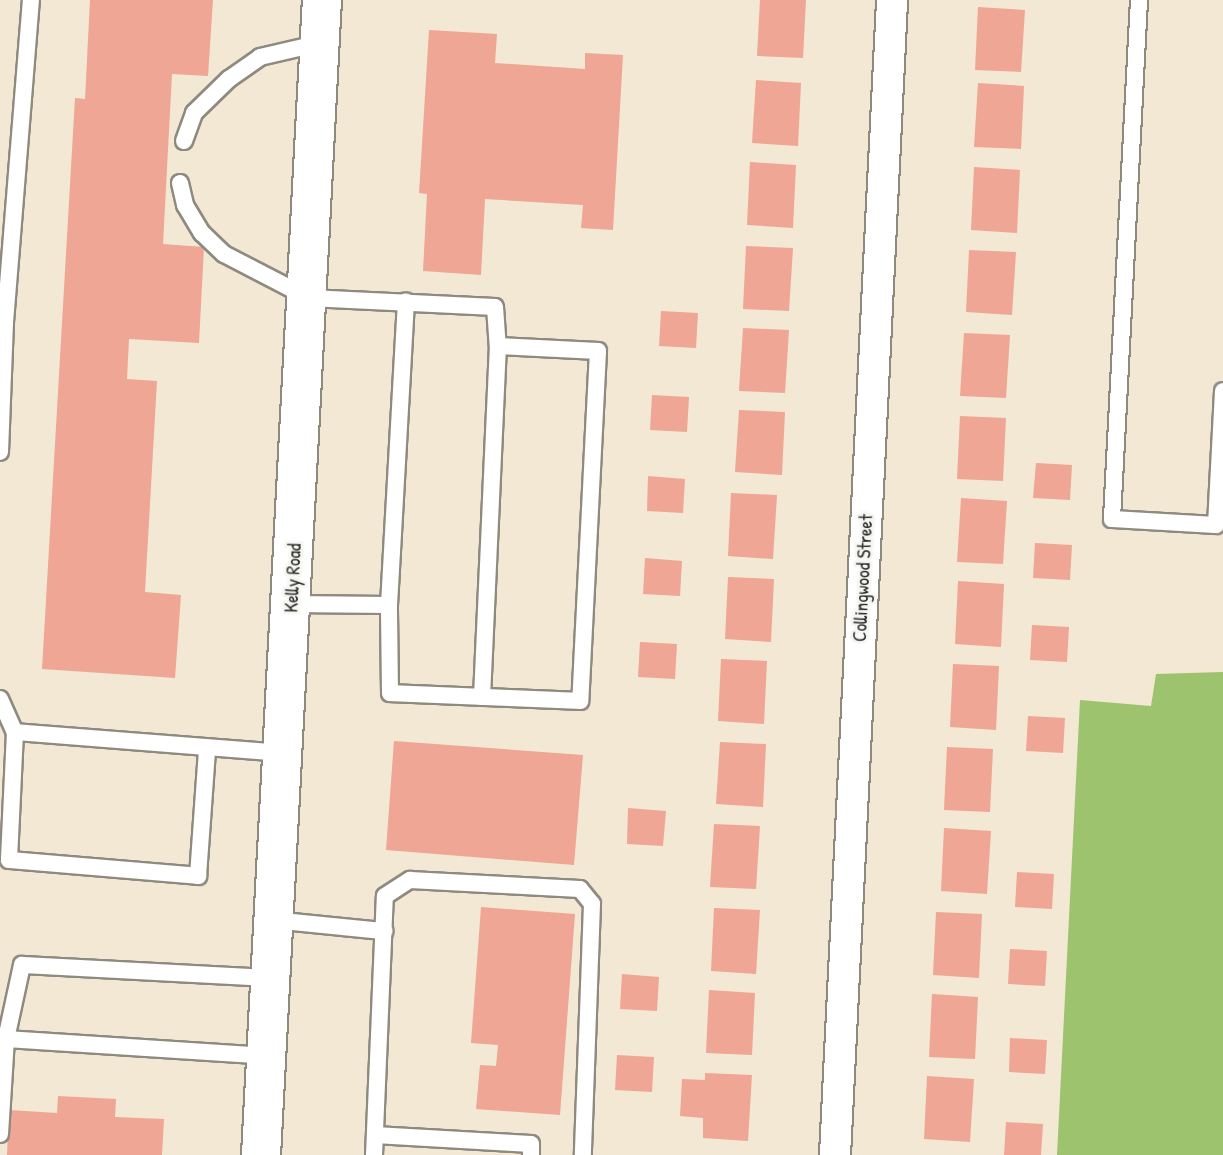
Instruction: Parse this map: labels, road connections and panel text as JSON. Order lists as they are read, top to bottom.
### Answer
{
  "streets": {
    "street": ["Kelly Road", "Collingwood Street"]
  }
}
